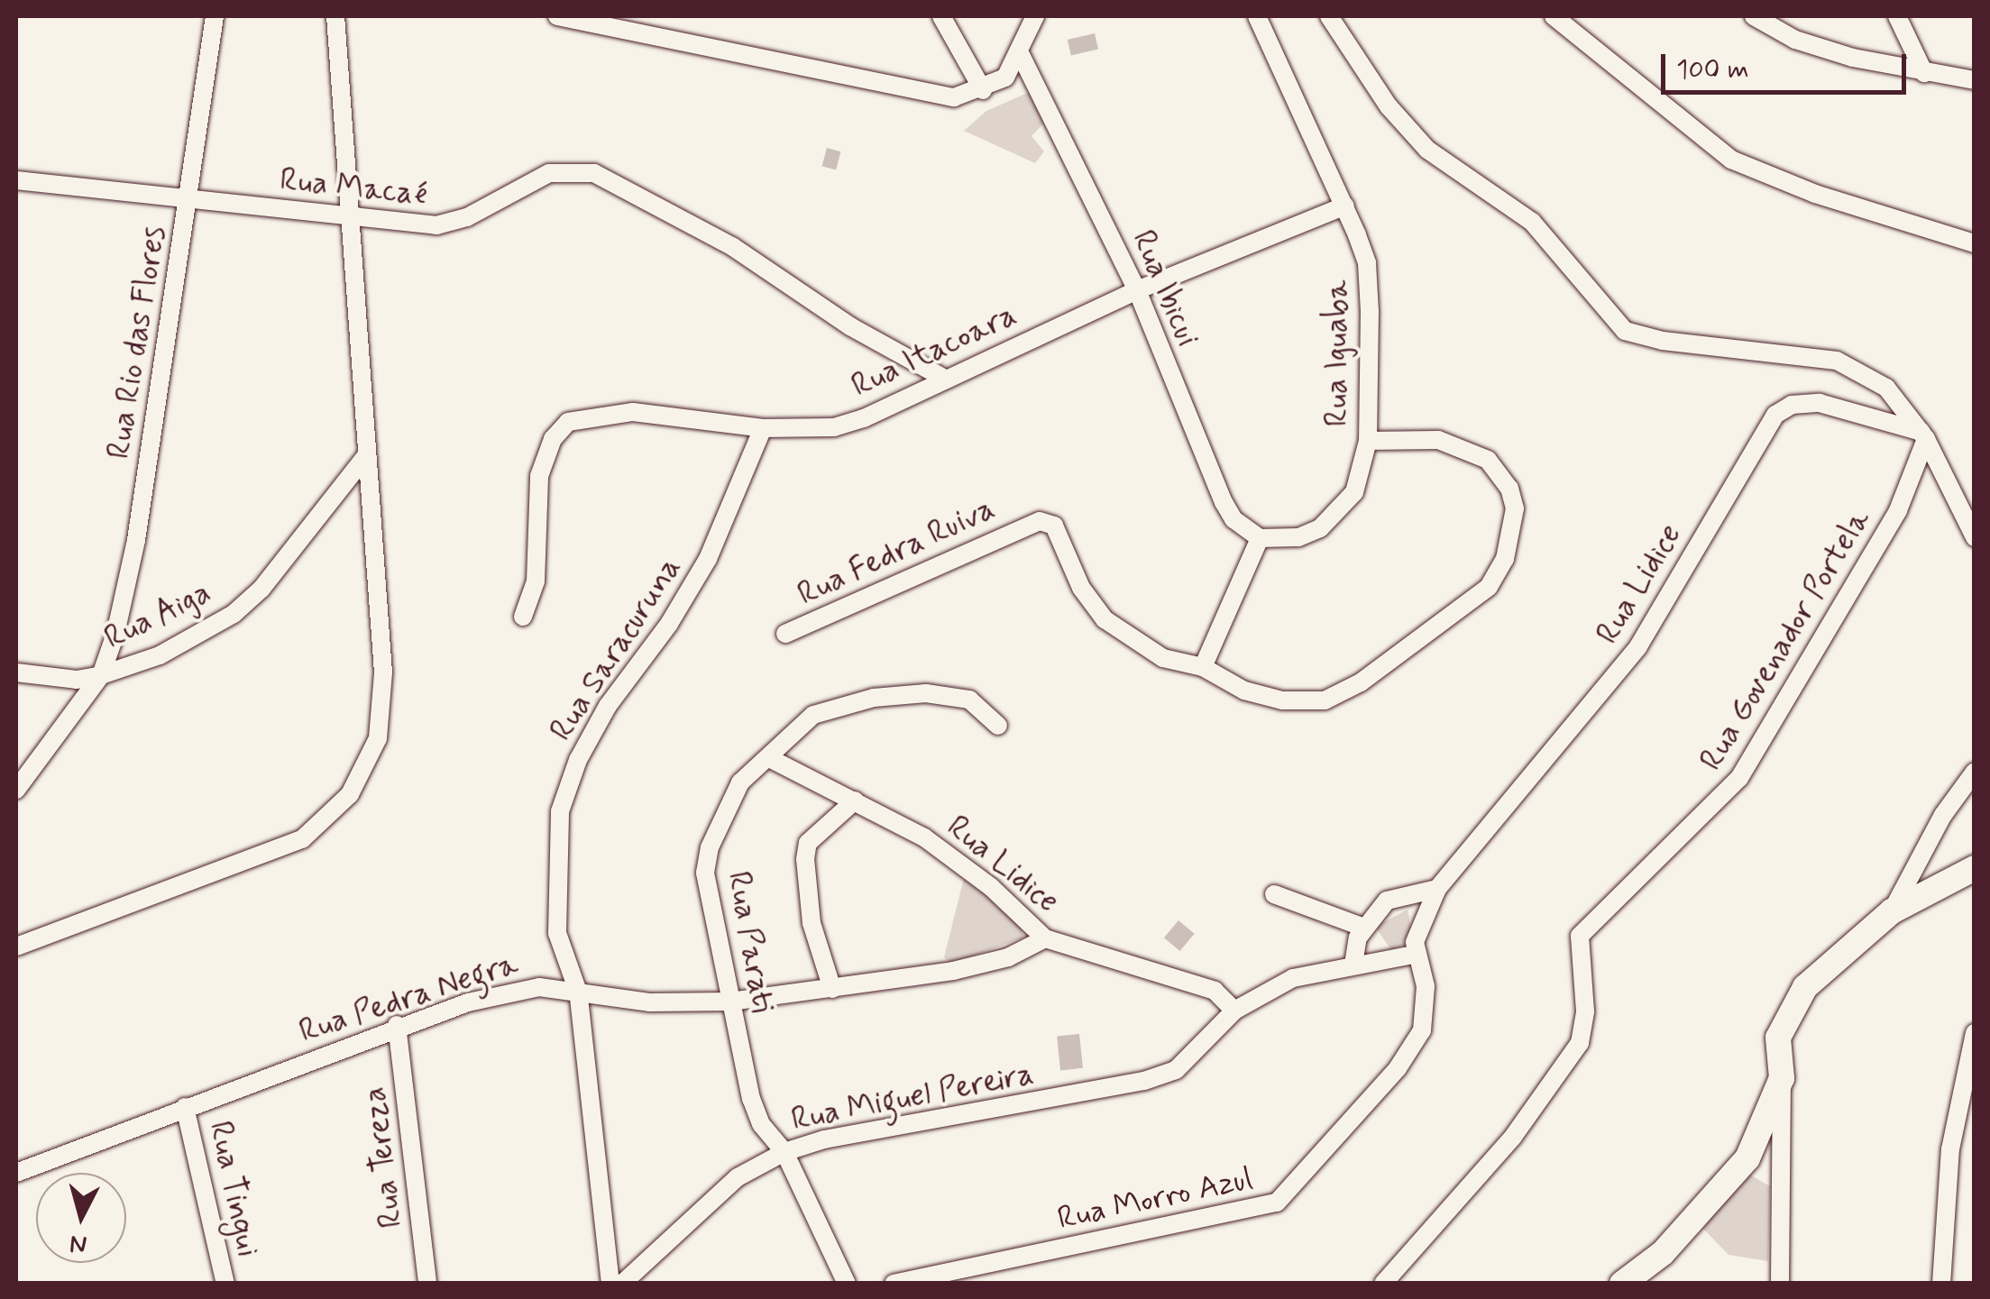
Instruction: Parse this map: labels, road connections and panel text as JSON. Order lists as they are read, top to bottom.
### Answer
{
  "streets": {
    "street": [
      "Rua Macaé",
      "Rua Ibicui",
      "Rua Rio das Flores",
      "Rua Itacoara",
      "Rua Iguaba",
      "Rua Fedra Ruiva",
      "Rua Lidice",
      "Rua Aiga",
      "Rua Govenador Portela",
      "Rua Saracuruna",
      "Rua Parati",
      "Rua Pedra Negra",
      "Rua Miguel Pereira",
      "Rua Tereza",
      "Rua Tingui",
      "Rua Morro Azul"
    ]
  },
  "crossings": [
    ["Rua Macaé", "Rua Rio das Flores"],
    ["Rua Macaé", "Rua Itacoara"],
    ["Rua Ibicui", "Rua Itacoara"],
    ["Rua Ibicui", "Rua Iguaba"],
    ["Rua Rio das Flores", "Rua Aiga"],
    ["Rua Itacoara", "Rua Iguaba"],
    ["Rua Itacoara", "Rua Saracuruna"],
    ["Rua Lidice", "Rua Govenador Portela"],
    ["Rua Lidice", "Rua Parati"],
    ["Rua Lidice", "Rua Pedra Negra"],
    ["Rua Lidice", "Rua Miguel Pereira"],
    ["Rua Lidice", "Rua Morro Azul"],
    ["Rua Saracuruna", "Rua Pedra Negra"],
    ["Rua Parati", "Rua Pedra Negra"],
    ["Rua Parati", "Rua Miguel Pereira"],
    ["Rua Pedra Negra", "Rua Tereza"],
    ["Rua Pedra Negra", "Rua Tingui"]
  ],
  "scale_bar": "100 m",
  "north": "bottom"
}
